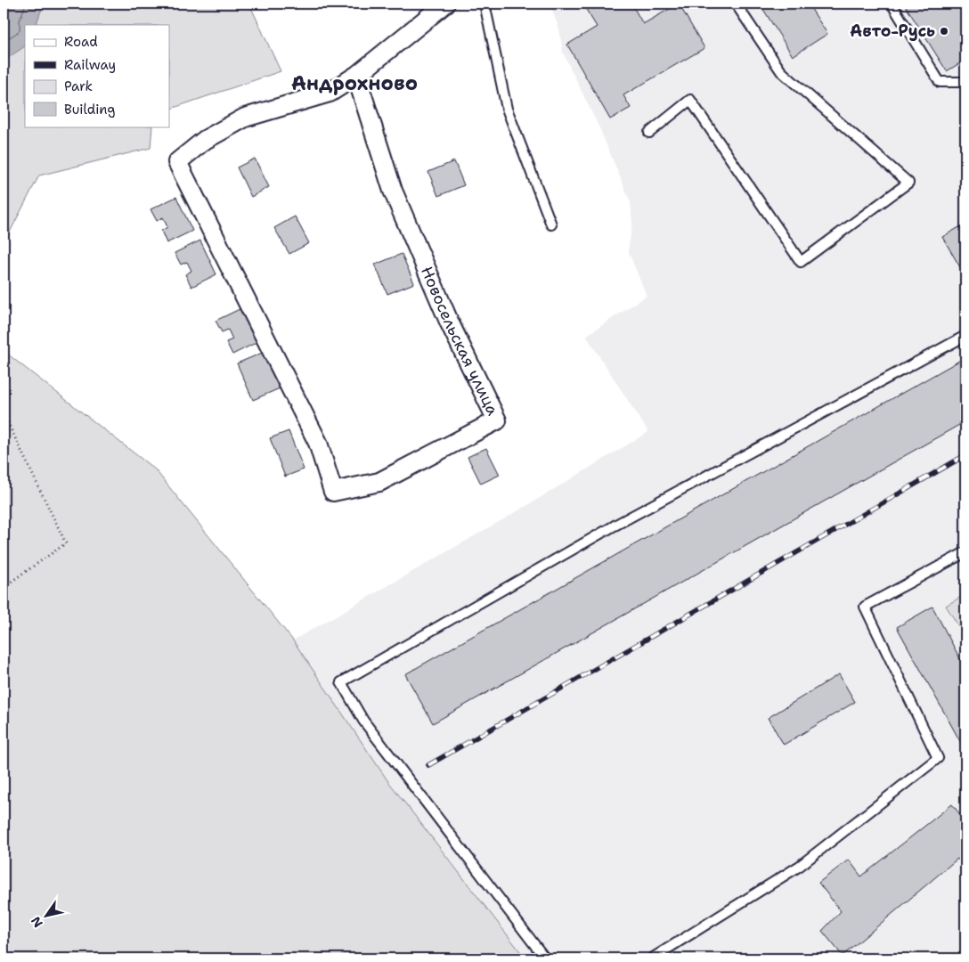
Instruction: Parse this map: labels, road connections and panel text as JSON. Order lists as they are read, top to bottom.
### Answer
{
  "streets": {
    "street": ["Новосельская улица"]
  },
  "districts": ["Андрохново"],
  "places": ["Авто-Русь"],
  "legend": [
    "Road",
    "Railway",
    "Park",
    "Building"
  ],
  "north": "bottom left"
}
